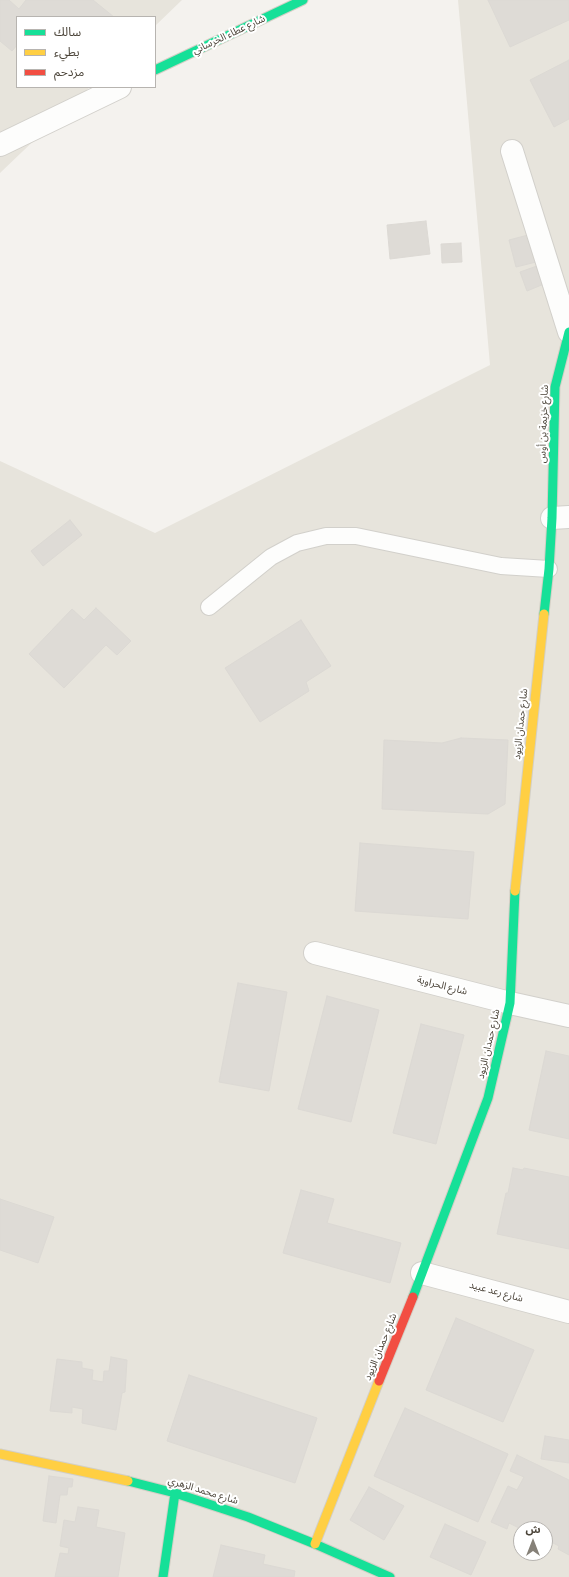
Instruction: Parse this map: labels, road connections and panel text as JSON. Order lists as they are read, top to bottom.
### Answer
{
  "streets": {
    "street": [
      "شارع عطاء الخرساني",
      "شارع خزيمة بن أوس",
      "شارع حمدان الزيود",
      "شارع الحراوية",
      "شارع رعد عبيد",
      "شارع محمد الزهري"
    ]
  },
  "crossings": [
    ["شارع خزيمة بن أوس", "شارع حمدان الزيود"],
    ["شارع حمدان الزيود", "شارع الحراوية"],
    ["شارع حمدان الزيود", "شارع رعد عبيد"],
    ["شارع حمدان الزيود", "شارع محمد الزهري"]
  ],
  "legend": ["سالك", "بطيء", "مزدحم"],
  "north": "top"
}
